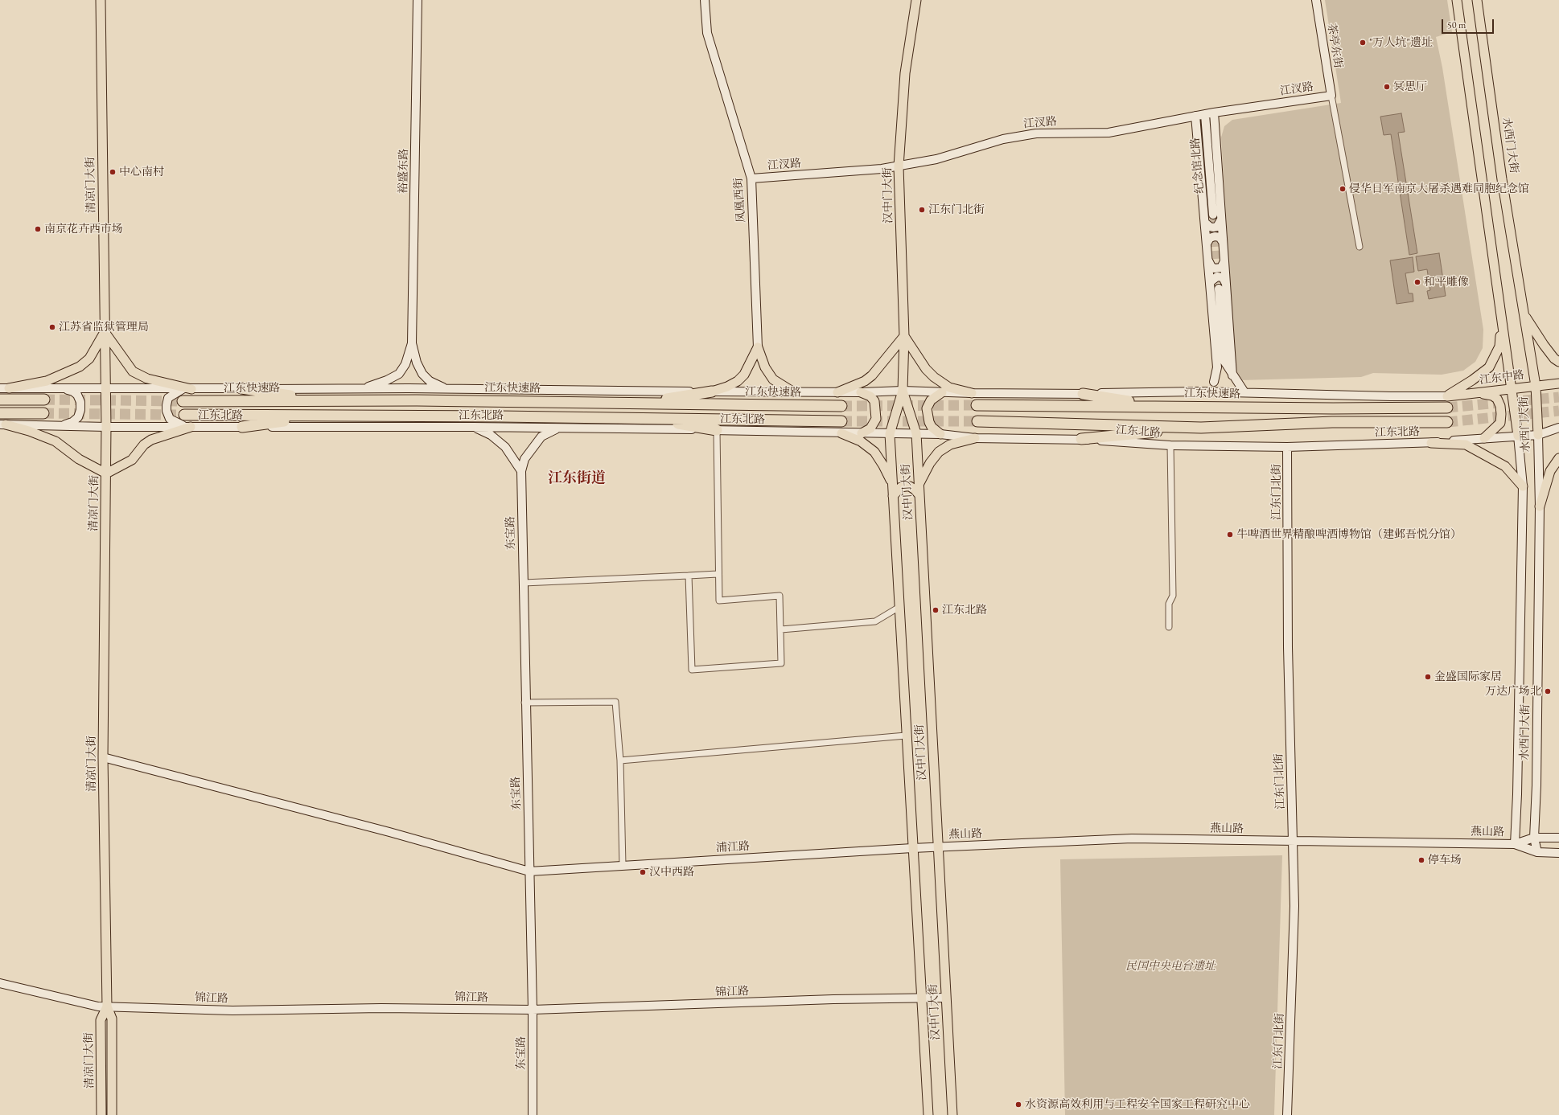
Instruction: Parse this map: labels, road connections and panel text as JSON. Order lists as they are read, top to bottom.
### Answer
{
  "streets": {
    "highway": ["江东快速路"],
    "main road": [
      "水西门大街",
      "清凉门大街",
      "汉中门大街",
      "江东中路"
    ],
    "street": [
      "茶亭东街",
      "江汊路",
      "纪念馆北路",
      "裕盛东路",
      "凤凰西街",
      "江东北路",
      "江东门北街",
      "东宝路",
      "燕山路",
      "浦江路",
      "锦江路"
    ]
  },
  "crossings": [
    ["茶亭东街", "江汊路"],
    ["江汊路", "纪念馆北路"],
    ["江汊路", "汉中门大街"],
    ["江汊路", "凤凰西街"],
    ["水西门大街", "江东中路"],
    ["水西门大街", "江东北路"],
    ["水西门大街", "燕山路"],
    ["清凉门大街", "江东北路"],
    ["清凉门大街", "浦江路"],
    ["清凉门大街", "锦江路"],
    ["汉中门大街", "江东北路"],
    ["汉中门大街", "燕山路"],
    ["汉中门大街", "浦江路"],
    ["汉中门大街", "锦江路"],
    ["江东北路", "江东门北街"],
    ["江东门北街", "燕山路"],
    ["东宝路", "浦江路"],
    ["东宝路", "锦江路"],
    ["燕山路", "浦江路"]
  ],
  "districts": ["江东街道"],
  "parks": ["民国中央电台遗址"],
  "places": [
    "\"万人坑\"遗址",
    "冥思厅",
    "中心南村",
    "侵华日军南京大屠杀遇难同胞纪念馆",
    "江东门北街",
    "南京花卉西市场",
    "和平雕像",
    "江苏省监狱管理局",
    "牛啤酒世界精酿啤酒博物馆（建邺吾悦分馆）",
    "江东北路",
    "金盛国际家居",
    "万达广场北",
    "停车场",
    "汉中西路",
    "水资源高效利用与工程安全国家工程研究中心"
  ],
  "scale_bar": "50 m"
}
